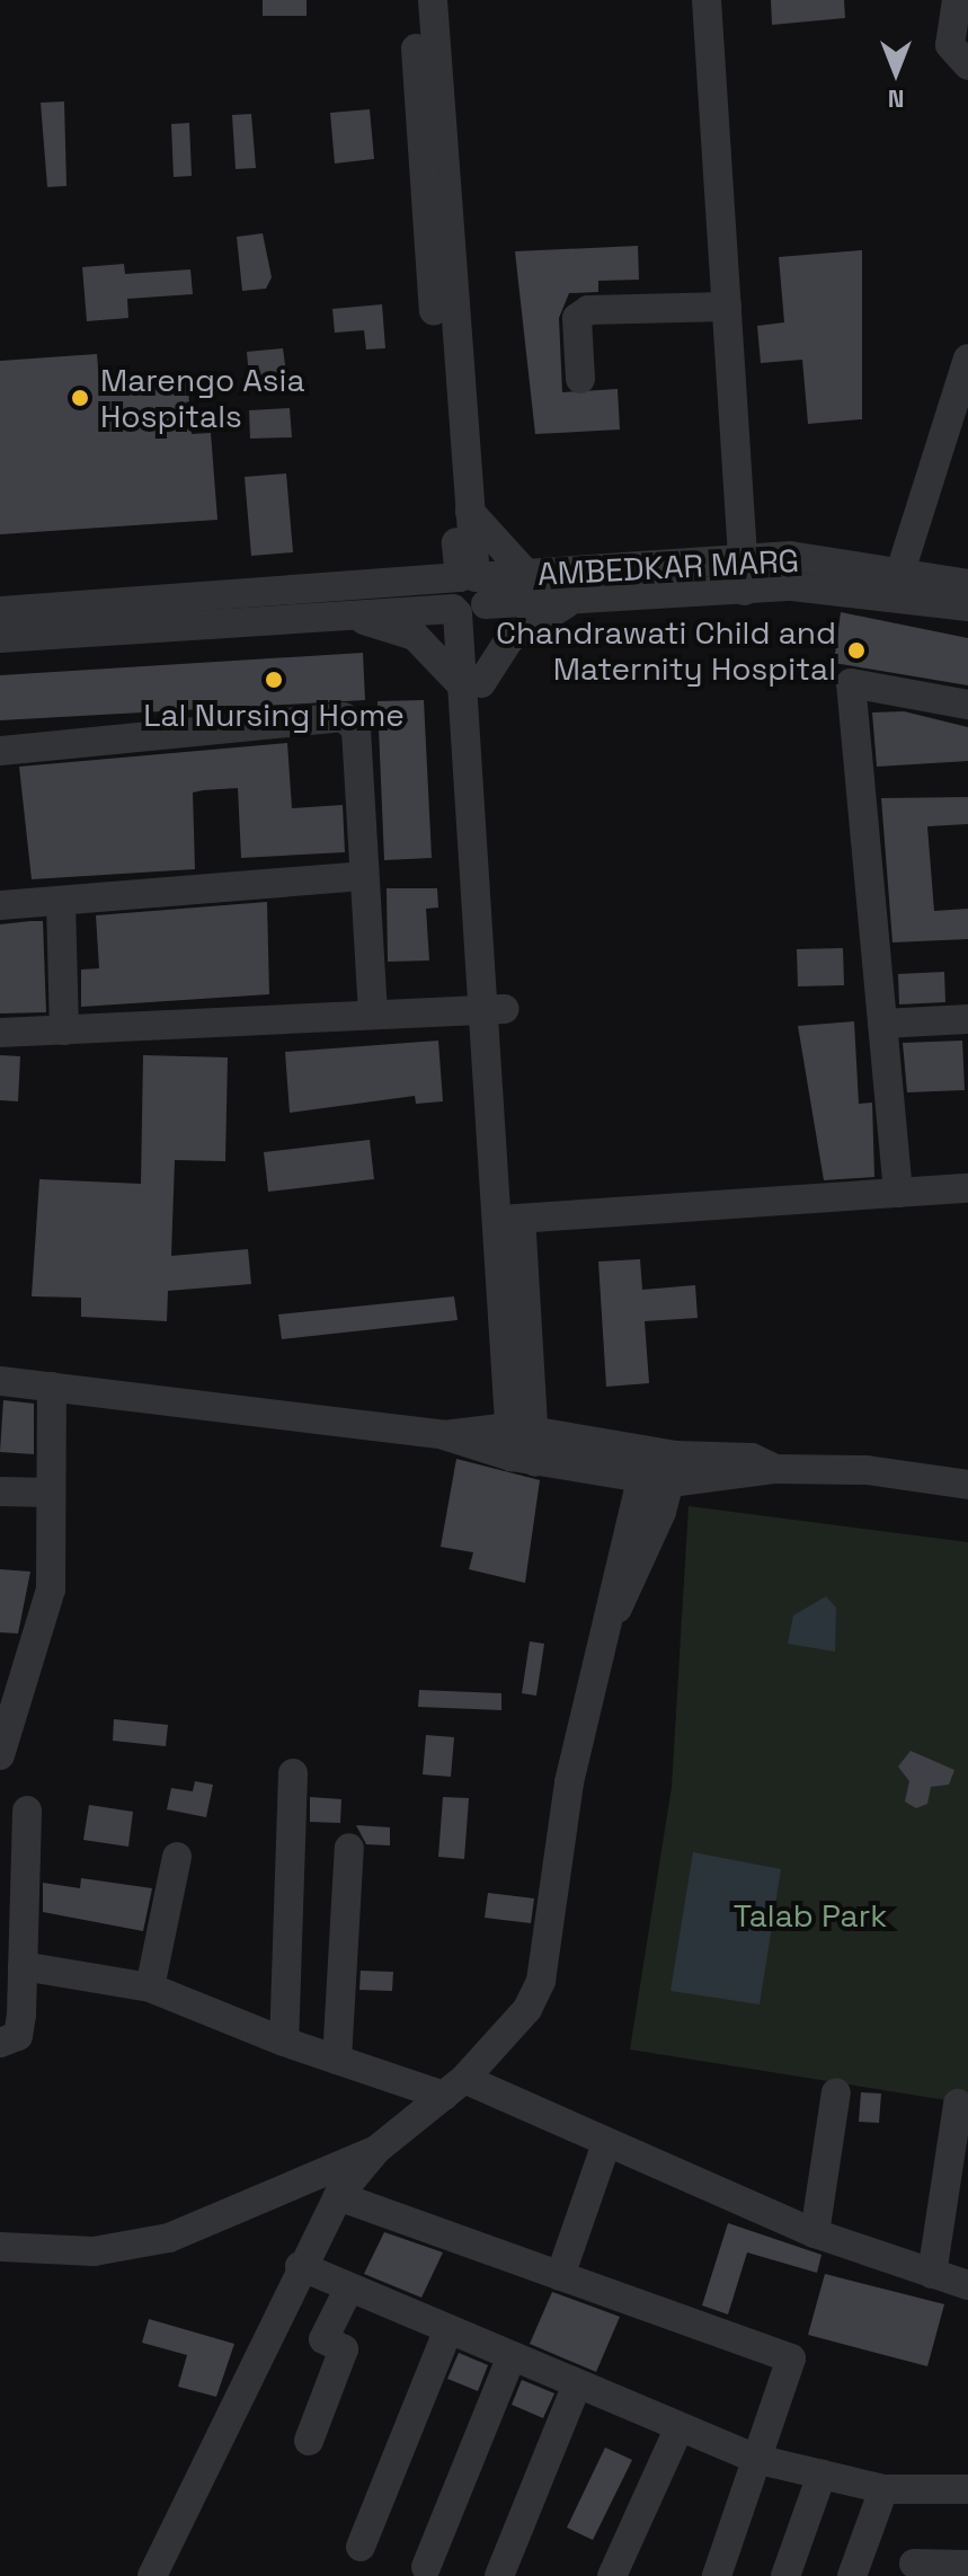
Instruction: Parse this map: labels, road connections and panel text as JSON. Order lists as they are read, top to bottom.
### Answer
{
  "streets": {
    "street": ["AMBEDKAR MARG"]
  },
  "parks": ["Talab Park"],
  "places": ["Marengo Asia Hospitals", "Chandrawati Child and Maternity Hospital", "Lal Nursing Home"],
  "north": "bottom"
}
